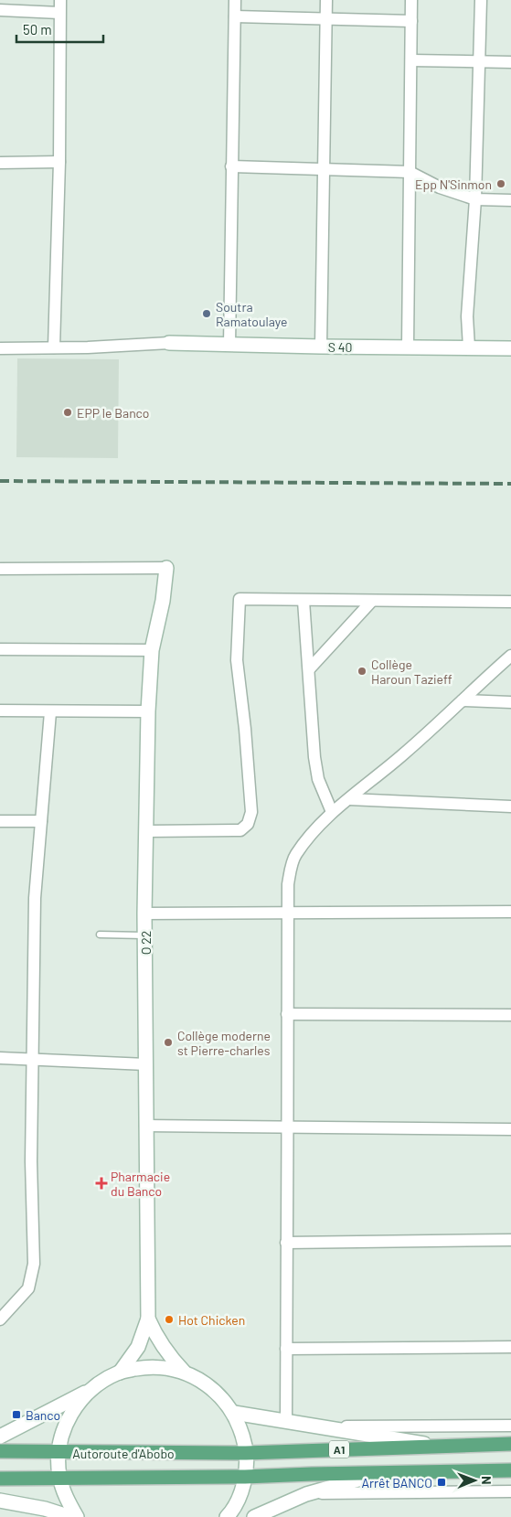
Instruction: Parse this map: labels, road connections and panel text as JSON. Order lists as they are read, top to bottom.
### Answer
{
  "streets": {
    "main road": ["A1", "Autoroute d'Abobo"],
    "street": ["S 40", "O 22"]
  },
  "crossings": [
    ["A1", "Autoroute d'Abobo"]
  ],
  "places": {
    "other": [
      "Epp N'Sinmon",
      "Soutra Ramatoulaye",
      "EPP le Banco",
      "Collège Haroun Tazieff",
      "Collège moderne st Pierre-charles",
      "Hot Chicken"
    ],
    "health": ["Pharmacie du Banco"],
    "transit": ["Banco", "Arrêt BANCO"]
  },
  "scale_bar": "50 m",
  "north": "right"
}
